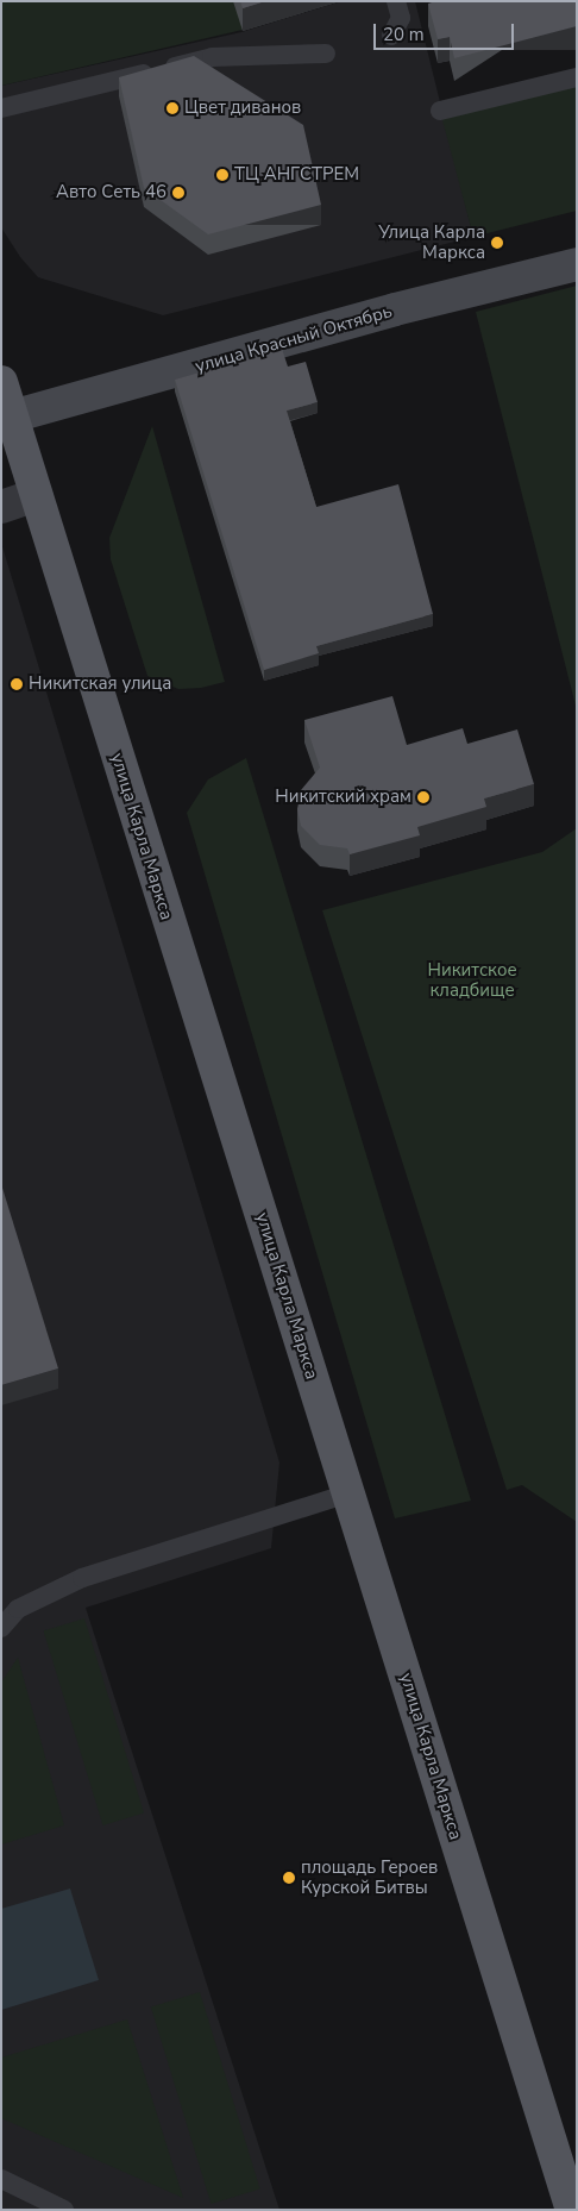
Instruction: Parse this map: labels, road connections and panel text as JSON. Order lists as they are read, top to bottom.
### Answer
{
  "streets": {
    "main road": ["улица Карла Маркса"],
    "street": ["улица Красный Октябрь"]
  },
  "crossings": [
    ["улица Красный Октябрь", "улица Карла Маркса"]
  ],
  "parks": ["Никитское кладбище"],
  "places": [
    "Цвет диванов",
    "ТЦ АНГСТРЕМ",
    "Авто Сеть 46",
    "Улица Карла Маркса",
    "Никитская улица",
    "Никитский храм",
    "площадь Героев Курской Битвы"
  ],
  "scale_bar": "20 m"
}
